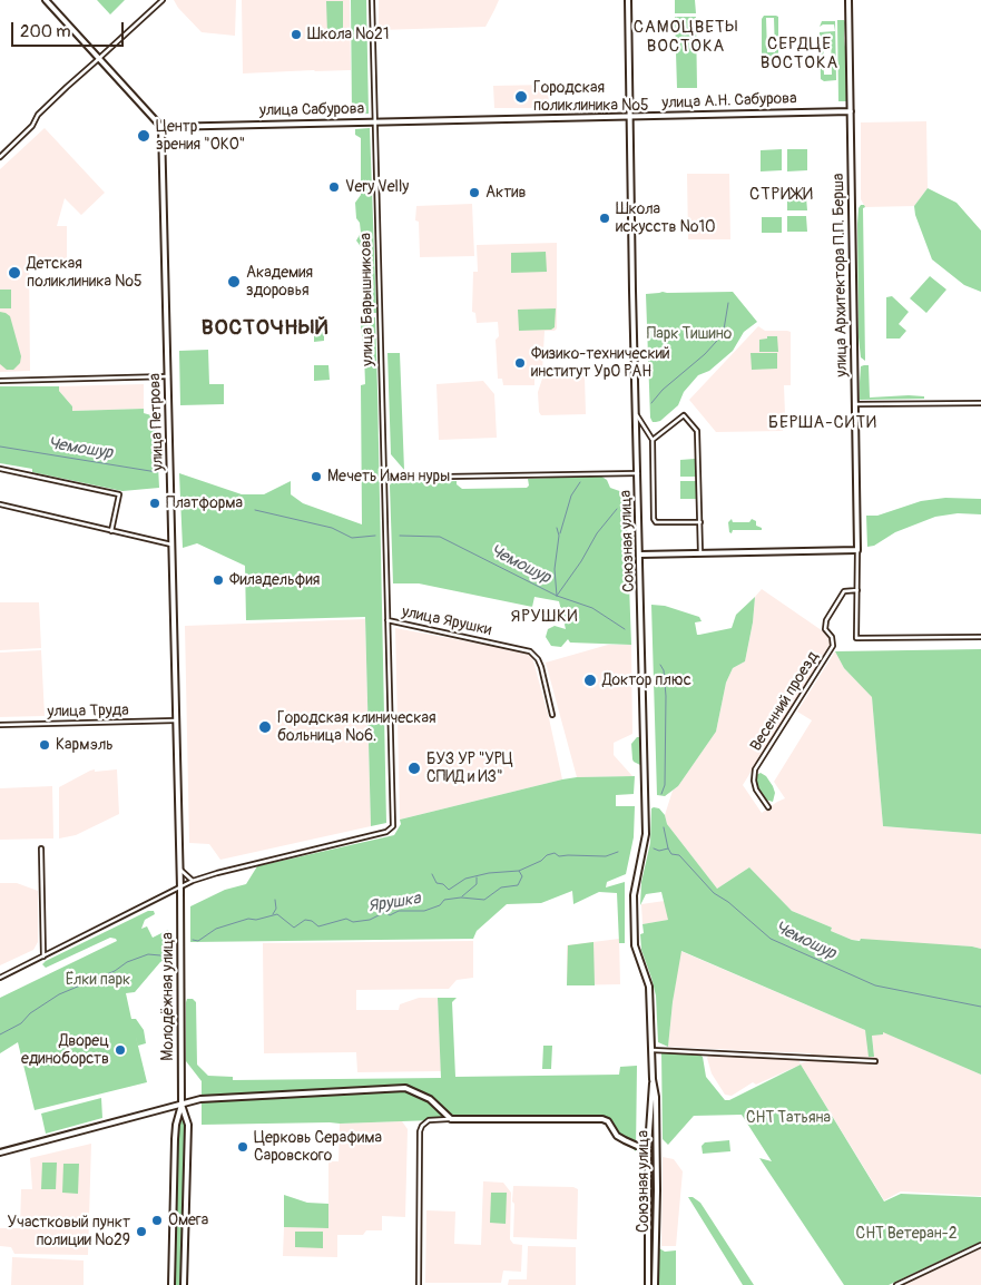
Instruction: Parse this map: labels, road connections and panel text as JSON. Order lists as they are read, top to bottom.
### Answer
{
  "streets": {
    "main road": [
      "улица А.Н. Сабурова",
      "улица Сабурова",
      "улица Архитектора П.П. Берша",
      "улица Петрова",
      "Союзная улица",
      "Молодёжная улица"
    ],
    "street": [
      "улица Барышникова",
      "улица Ярушки",
      "Весенний проезд",
      "улица Труда"
    ]
  },
  "crossings": [
    ["улица А.Н. Сабурова", "улица Сабурова"],
    ["улица А.Н. Сабурова", "улица Архитектора П.П. Берша"],
    ["улица А.Н. Сабурова", "улица Барышникова"],
    ["улица А.Н. Сабурова", "Союзная улица"],
    ["улица Сабурова", "улица Барышникова"],
    ["улица Сабурова", "улица Петрова"],
    ["улица Барышникова", "улица Ярушки"],
    ["улица Петрова", "улица Труда"],
    ["улица Петрова", "Молодёжная улица"]
  ],
  "districts": [
    "САМОЦВЕТЫ ВОСТОКА",
    "СЕРДЦЕ ВОСТОКА",
    "СТРИЖИ",
    "ВОСТОЧНЫЙ",
    "БЕРША-СИТИ",
    "ЯРУШКИ"
  ],
  "water": ["Чемошур", "Ярушка"],
  "parks": [
    "Парк Тишино",
    "Ёлки парк",
    "СНТ Татьяна",
    "СНТ Ветеран-2"
  ],
  "places": [
    "Школа №21",
    "Городская поликлиника №5",
    "Центр зрения \"ОКО\"",
    "Very Velly",
    "Актив",
    "Школа искусств №10",
    "Детская поликлиника №5",
    "Академия здоровья",
    "Физико-технический институт УрО РАН",
    "Мечеть Иман нуры",
    "Платформа",
    "Филадельфия",
    "Доктор плюс",
    "Городская клиническая больница №6.",
    "Кармэль",
    "БУЗ УР \"УРЦ СПИД и ИЗ\"",
    "Дворец единоборств",
    "Церковь Серафима Саровского",
    "Омега",
    "Участковый пункт полиции №29"
  ],
  "scale_bar": "200 m"
}
